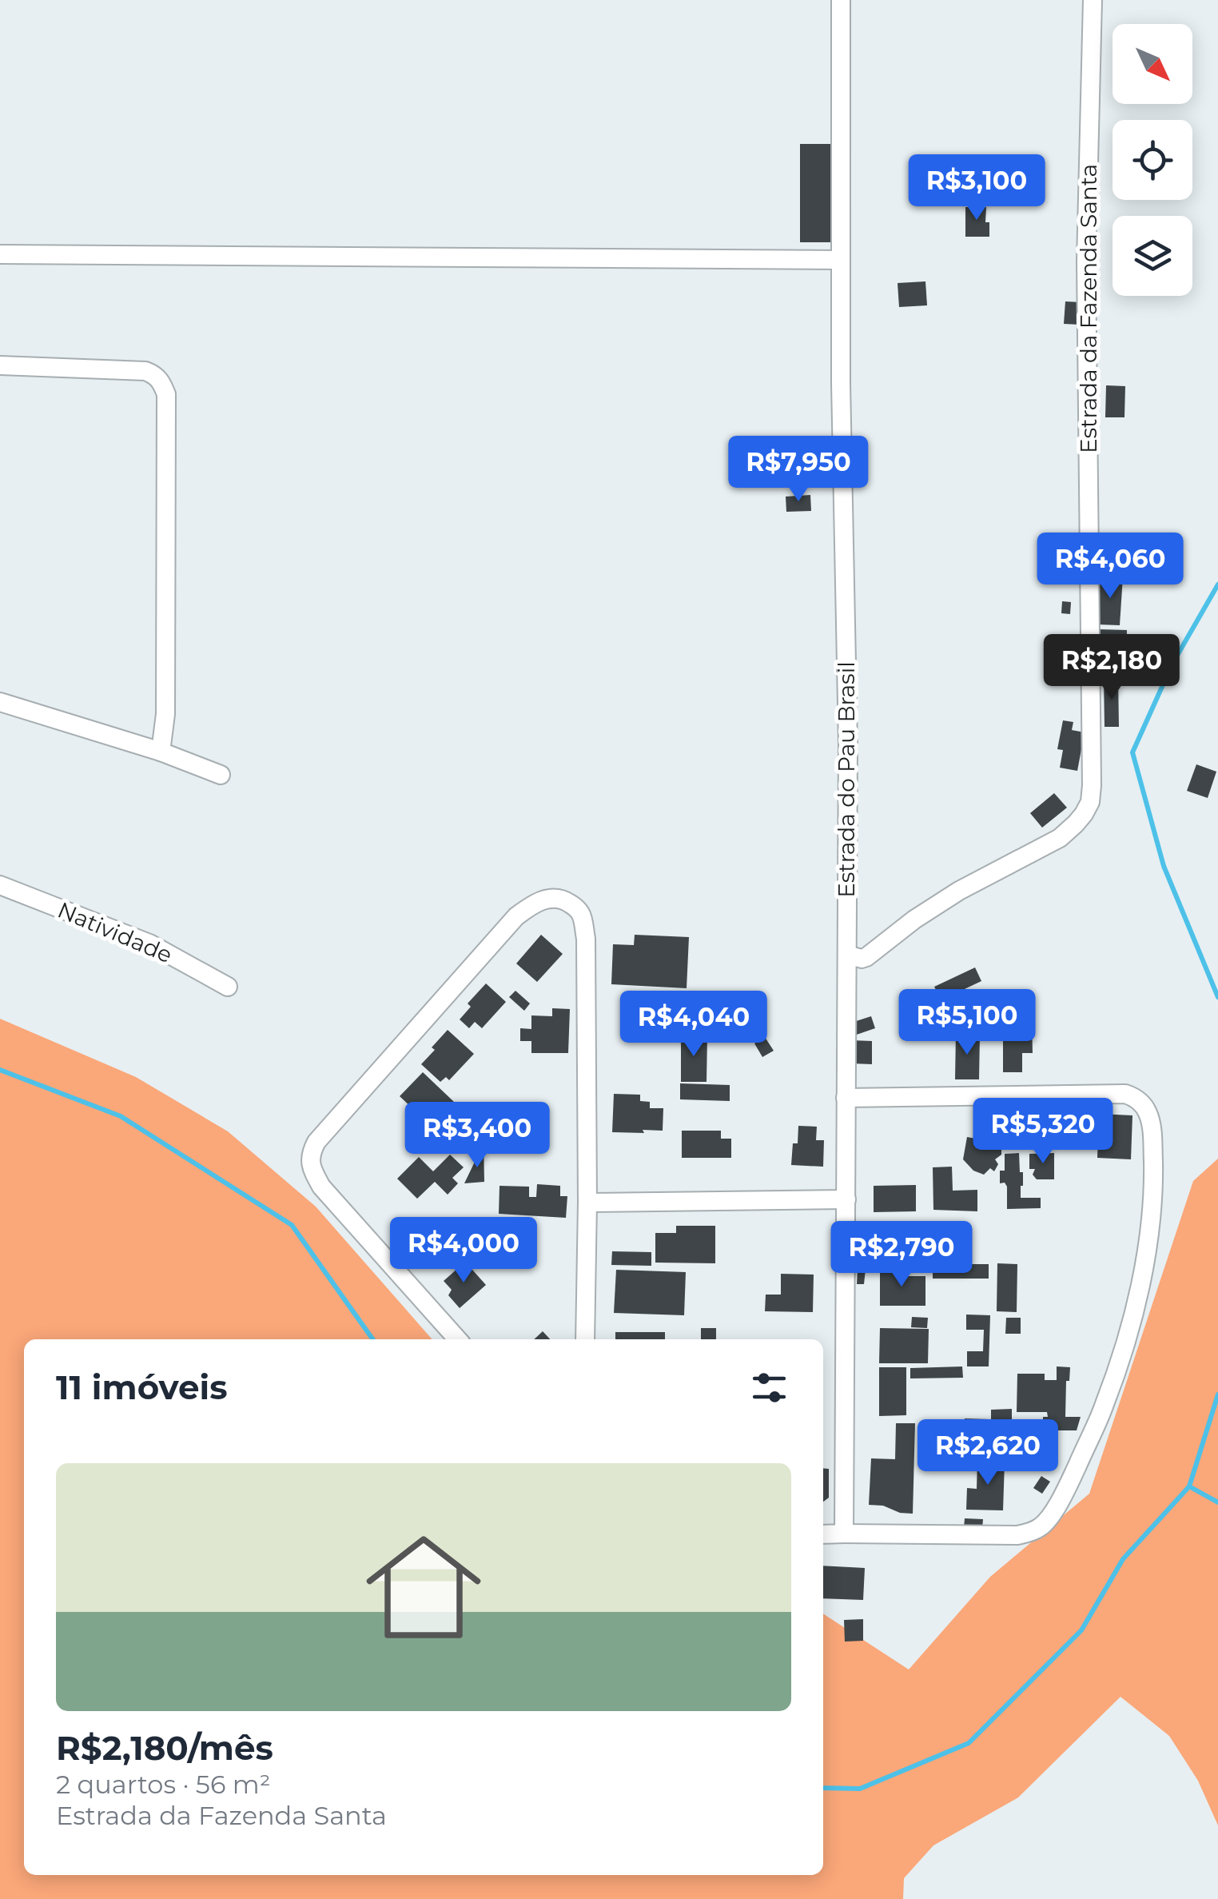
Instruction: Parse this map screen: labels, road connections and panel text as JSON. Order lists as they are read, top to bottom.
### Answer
{
  "streets": {
    "street": ["Estrada da Fazenda Santa", "Estrada do Pau Brasil", "Natividade"]
  },
  "crossings": [
    ["Estrada da Fazenda Santa", "Estrada do Pau Brasil"]
  ],
  "north": "bottom right",
  "page": {
    "price": [
      "R$3,100",
      "R$7,950",
      "R$4,060",
      "R$2,180",
      "R$5,100",
      "R$4,040",
      "R$5,320",
      "R$3,400",
      "R$4,000",
      "R$2,790",
      "R$2,620"
    ],
    "heading": "11 imóveis",
    "list": [
      {
        "name": "R$2,180/mês",
        "note": "2 quartos · 56 m² · Estrada da Fazenda Santa"
      }
    ]
  }
}
